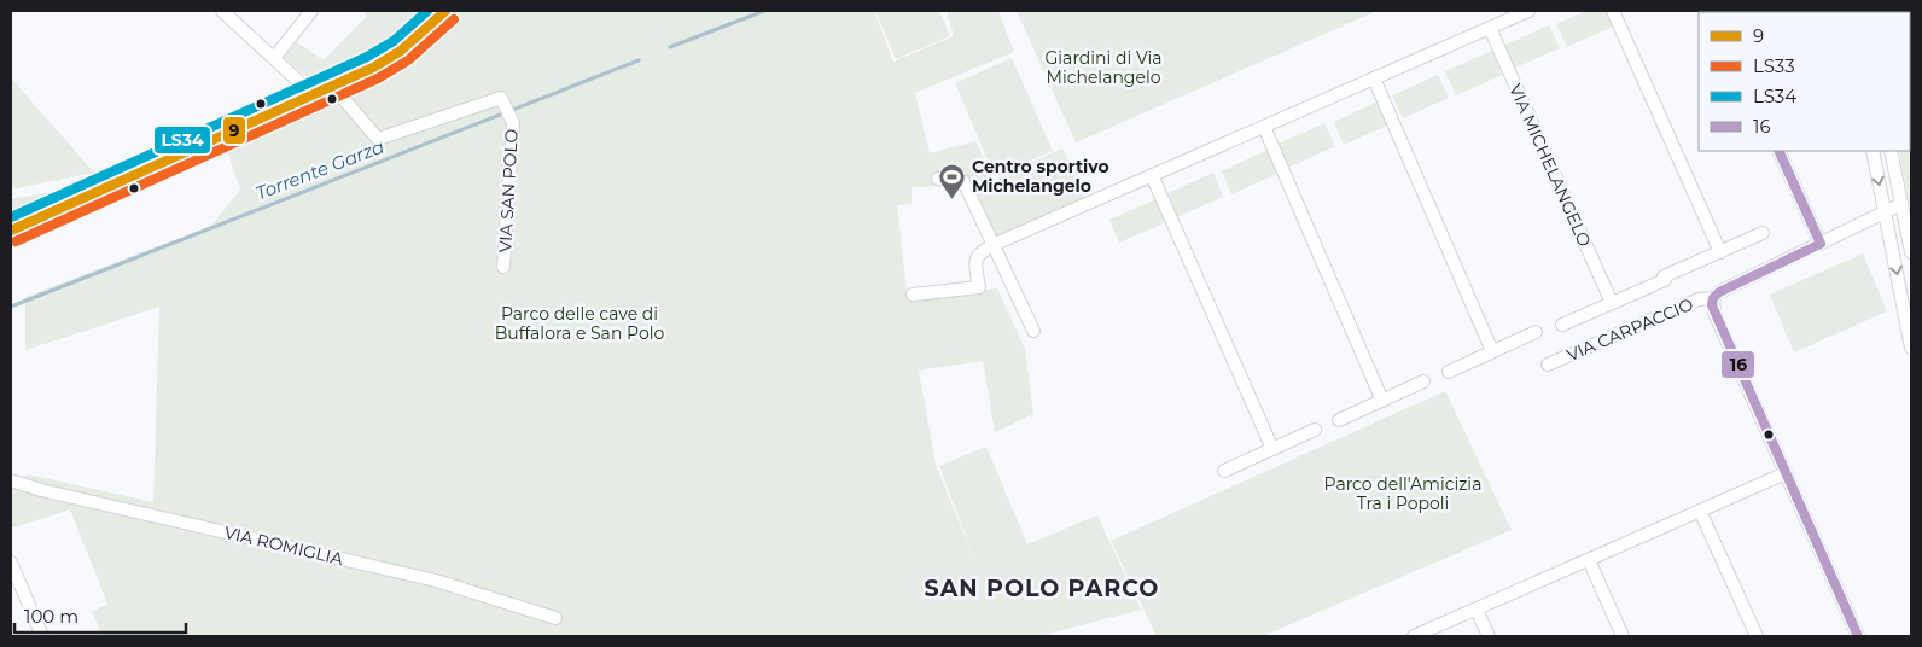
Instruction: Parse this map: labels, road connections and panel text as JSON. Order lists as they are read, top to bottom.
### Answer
{
  "streets": {
    "street": [
      "VIA MICHELANGELO",
      "VIA SAN POLO",
      "VIA CARPACCIO",
      "VIA ROMIGLIA"
    ]
  },
  "districts": ["SAN POLO PARCO"],
  "water": ["Torrente Garza"],
  "parks": ["Giardini di Via Michelangelo", "Parco delle cave di Buffalora e San Polo", "Parco dell'Amicizia Tra i Popoli"],
  "places": {
    "sports": ["Centro sportivo Michelangelo"]
  },
  "lines": [
    "transit line 9",
    "transit line LS34",
    "transit line LS33",
    "transit line 16"
  ],
  "legend": [
    "9",
    "LS33",
    "LS34",
    "16"
  ],
  "scale_bar": "100 m"
}
